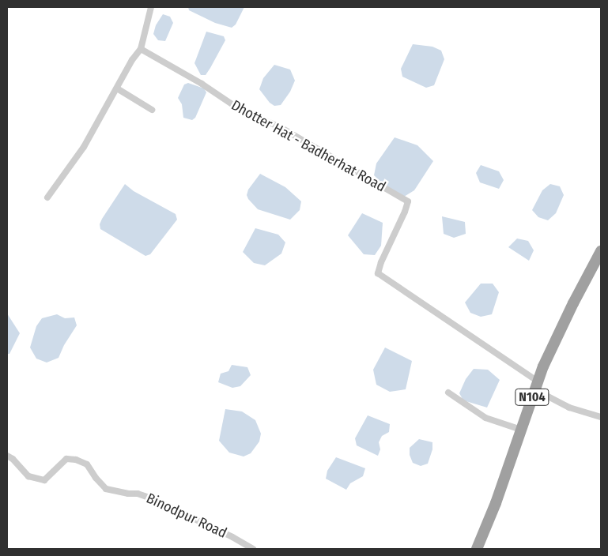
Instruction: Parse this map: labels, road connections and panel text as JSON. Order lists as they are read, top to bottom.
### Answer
{
  "streets": {
    "highway": ["N104"],
    "street": ["Dhotter Hat - Badherhat Road", "Binodpur Road"]
  },
  "crossings": [
    ["Dhotter Hat - Badherhat Road", "N104"]
  ]
}
